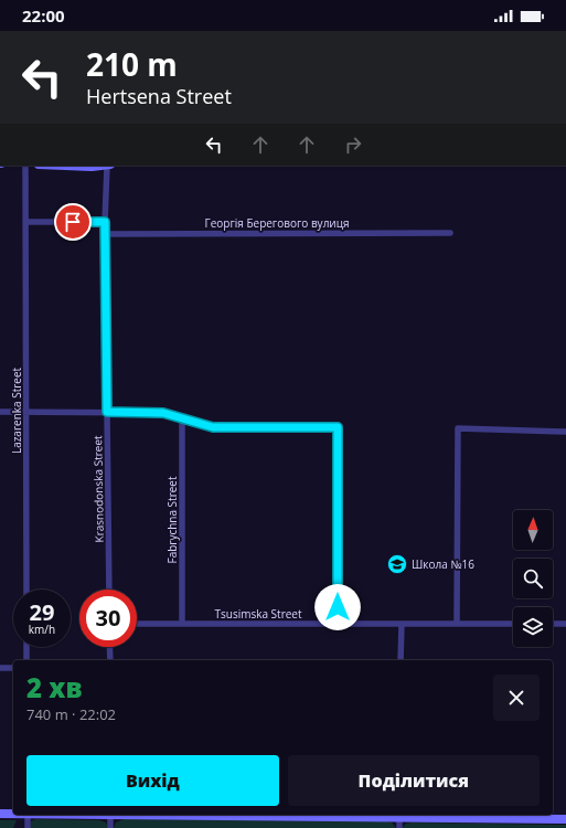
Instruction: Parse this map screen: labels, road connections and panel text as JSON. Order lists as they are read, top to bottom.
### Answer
{
  "streets": {
    "street": [
      "Георгія Берегового вулиця",
      "Lazarenka Street",
      "Krasnodonska Street",
      "Fabrychna Street",
      "Tsusimska Street"
    ]
  },
  "crossings": [
    ["Георгія Берегового вулиця", "Krasnodonska Street"],
    ["Fabrychna Street", "Tsusimska Street"]
  ],
  "places": {
    "school or university": ["Школа №16"]
  },
  "north": "top",
  "page": {
    "status": "22:00",
    "turn": ["210 m", "Hertsena Street"],
    "speed": "29 km/h",
    "limit": "30",
    "heading": ["2 хв", "740 m · 22:02"],
    "buttons": ["Вихід", "Поділитися"]
  }
}
